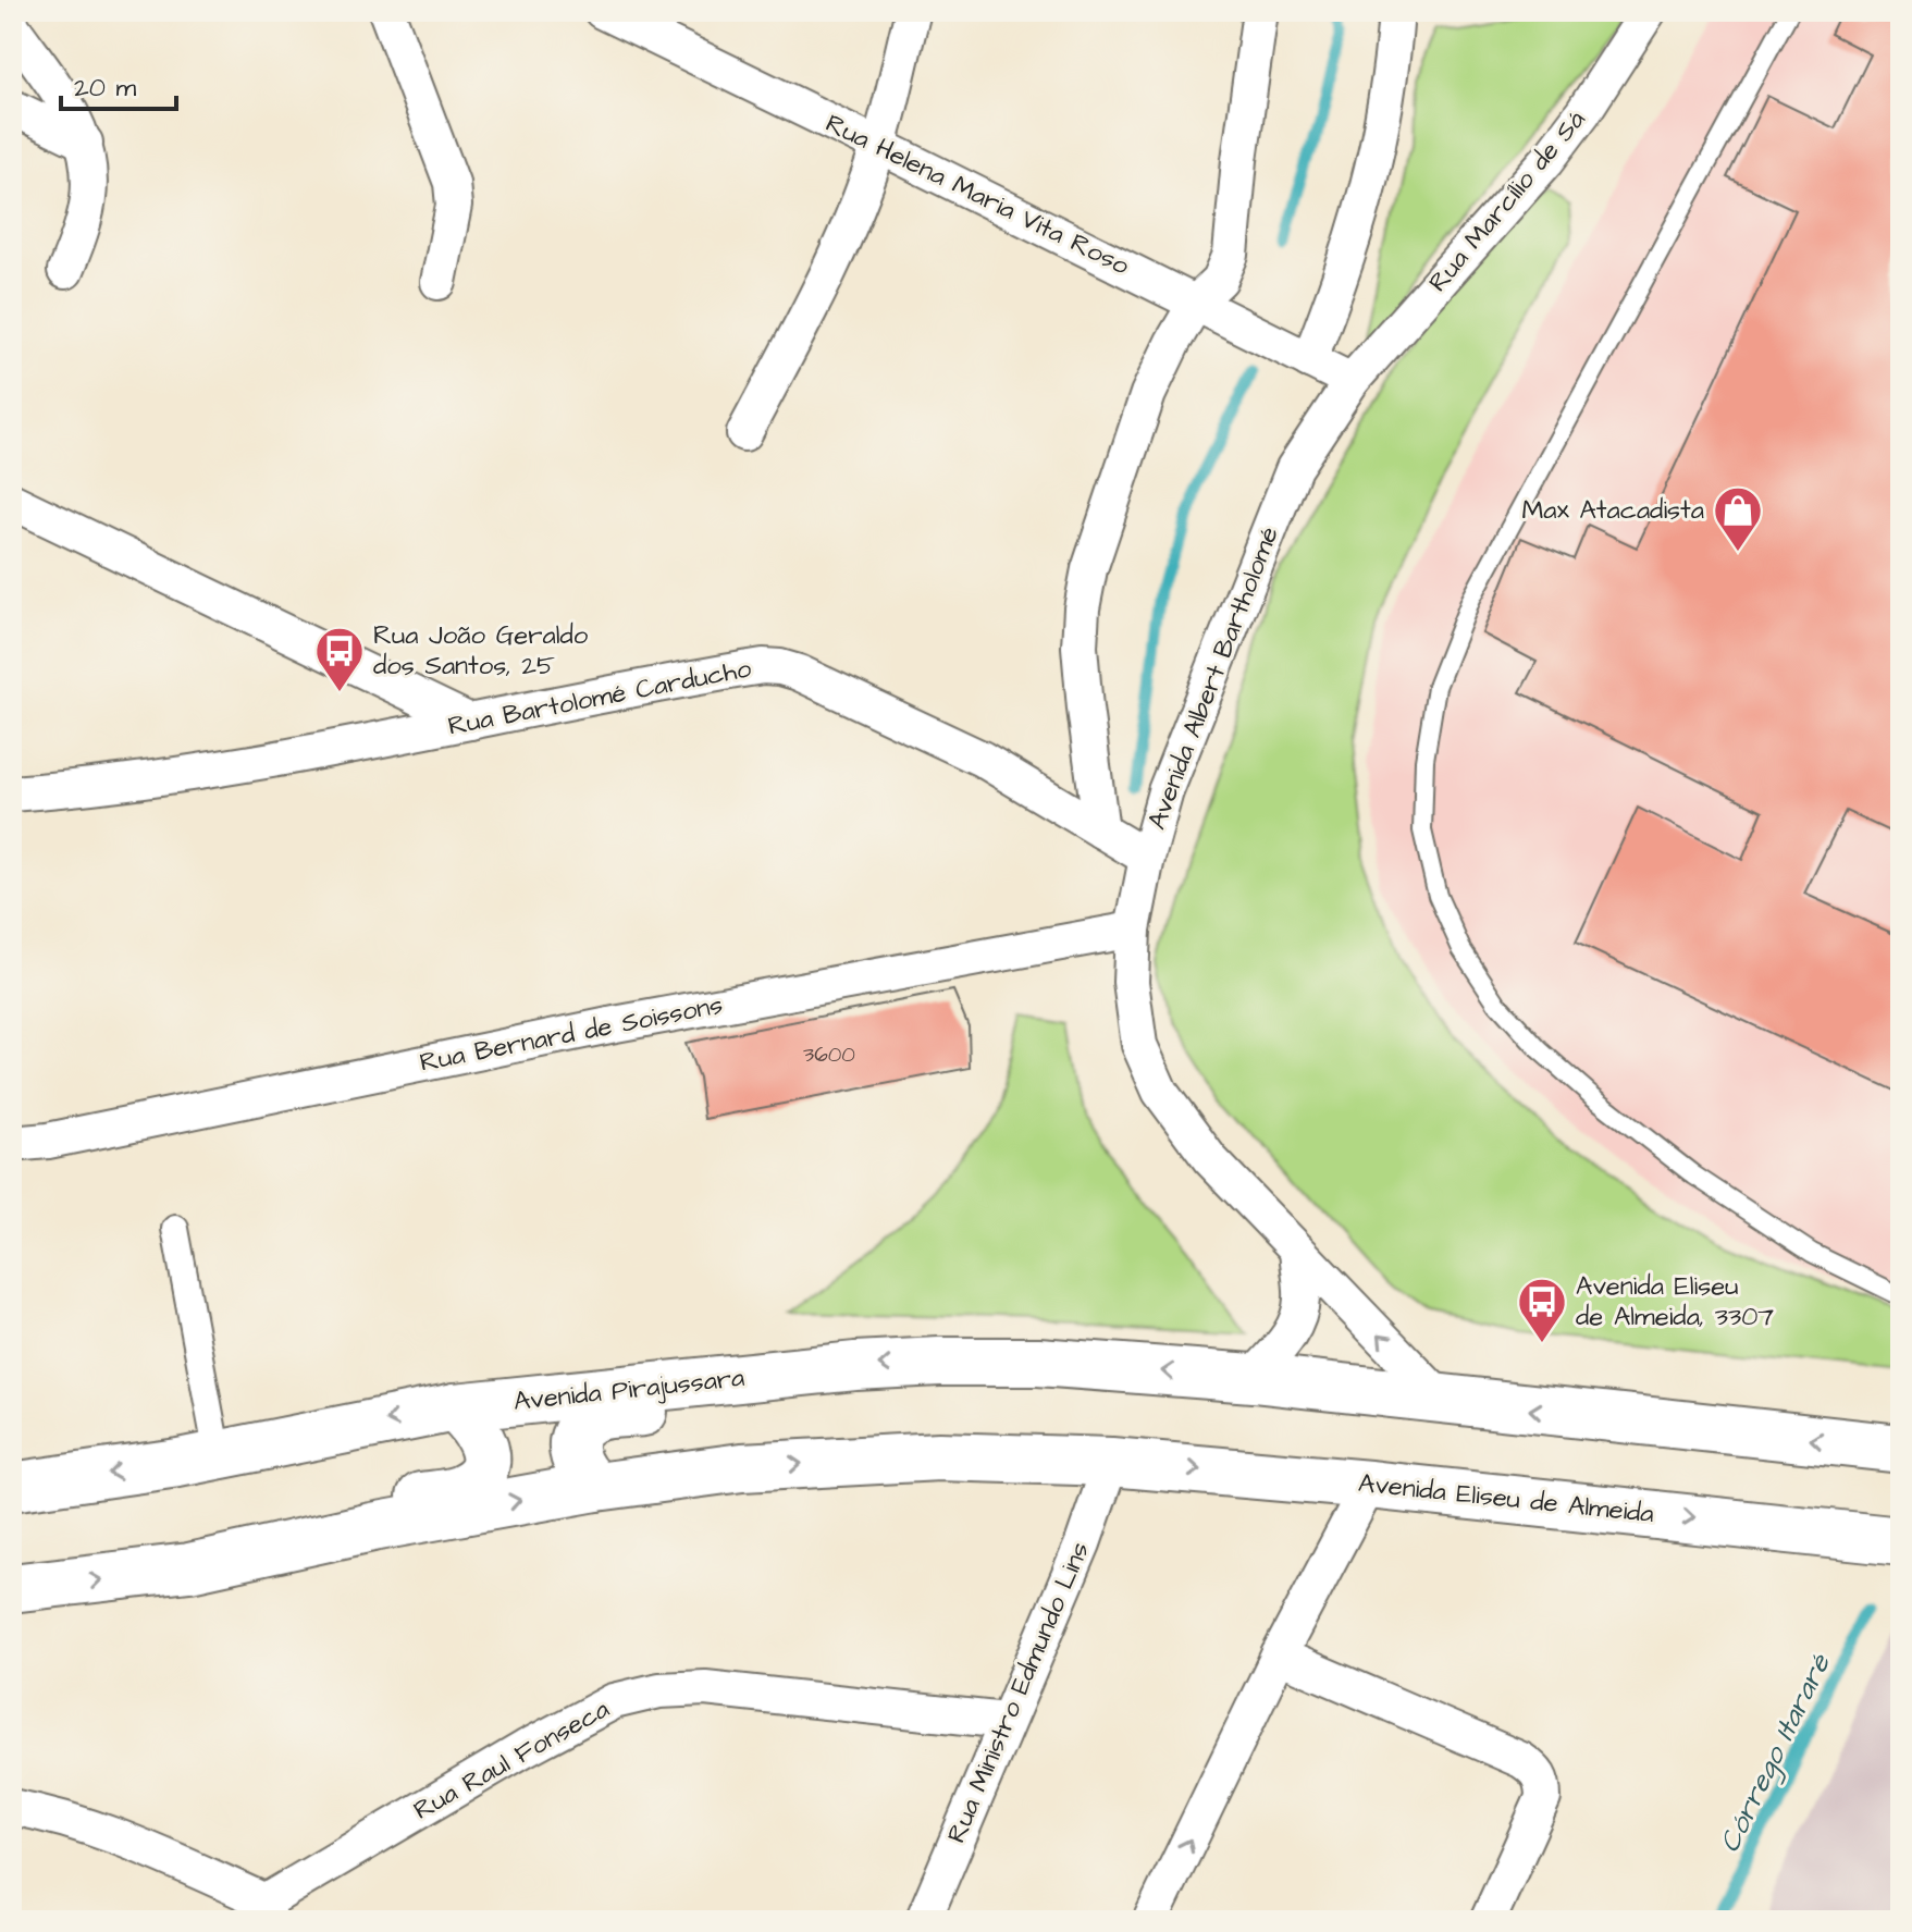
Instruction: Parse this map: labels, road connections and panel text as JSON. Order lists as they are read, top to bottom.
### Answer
{
  "streets": {
    "main road": ["Avenida Pirajussara", "Avenida Eliseu de Almeida"],
    "street": [
      "Rua Helena Maria Vita Roso",
      "Rua Marcílio de Sá",
      "Avenida Albert Bartholomé",
      "Rua Bartolomé Carducho",
      "Rua Bernard de Soissons",
      "Rua Ministro Edmundo Lins",
      "Rua Raul Fonseca"
    ]
  },
  "crossings": [
    ["Rua Helena Maria Vita Roso", "Rua Marcílio de Sá"],
    ["Rua Helena Maria Vita Roso", "Avenida Albert Bartholomé"],
    ["Rua Marcílio de Sá", "Avenida Albert Bartholomé"],
    ["Avenida Albert Bartholomé", "Rua Bartolomé Carducho"],
    ["Avenida Albert Bartholomé", "Rua Bernard de Soissons"],
    ["Avenida Eliseu de Almeida", "Rua Ministro Edmundo Lins"],
    ["Rua Ministro Edmundo Lins", "Rua Raul Fonseca"]
  ],
  "water": ["Córrego Itararé"],
  "places": {
    "shop": ["Max Atacadista"],
    "bus stop": ["Rua João Geraldo dos Santos, 25", "Avenida Eliseu de Almeida, 3307"]
  },
  "house_numbers": ["3600"],
  "scale_bar": "20 m"
}
